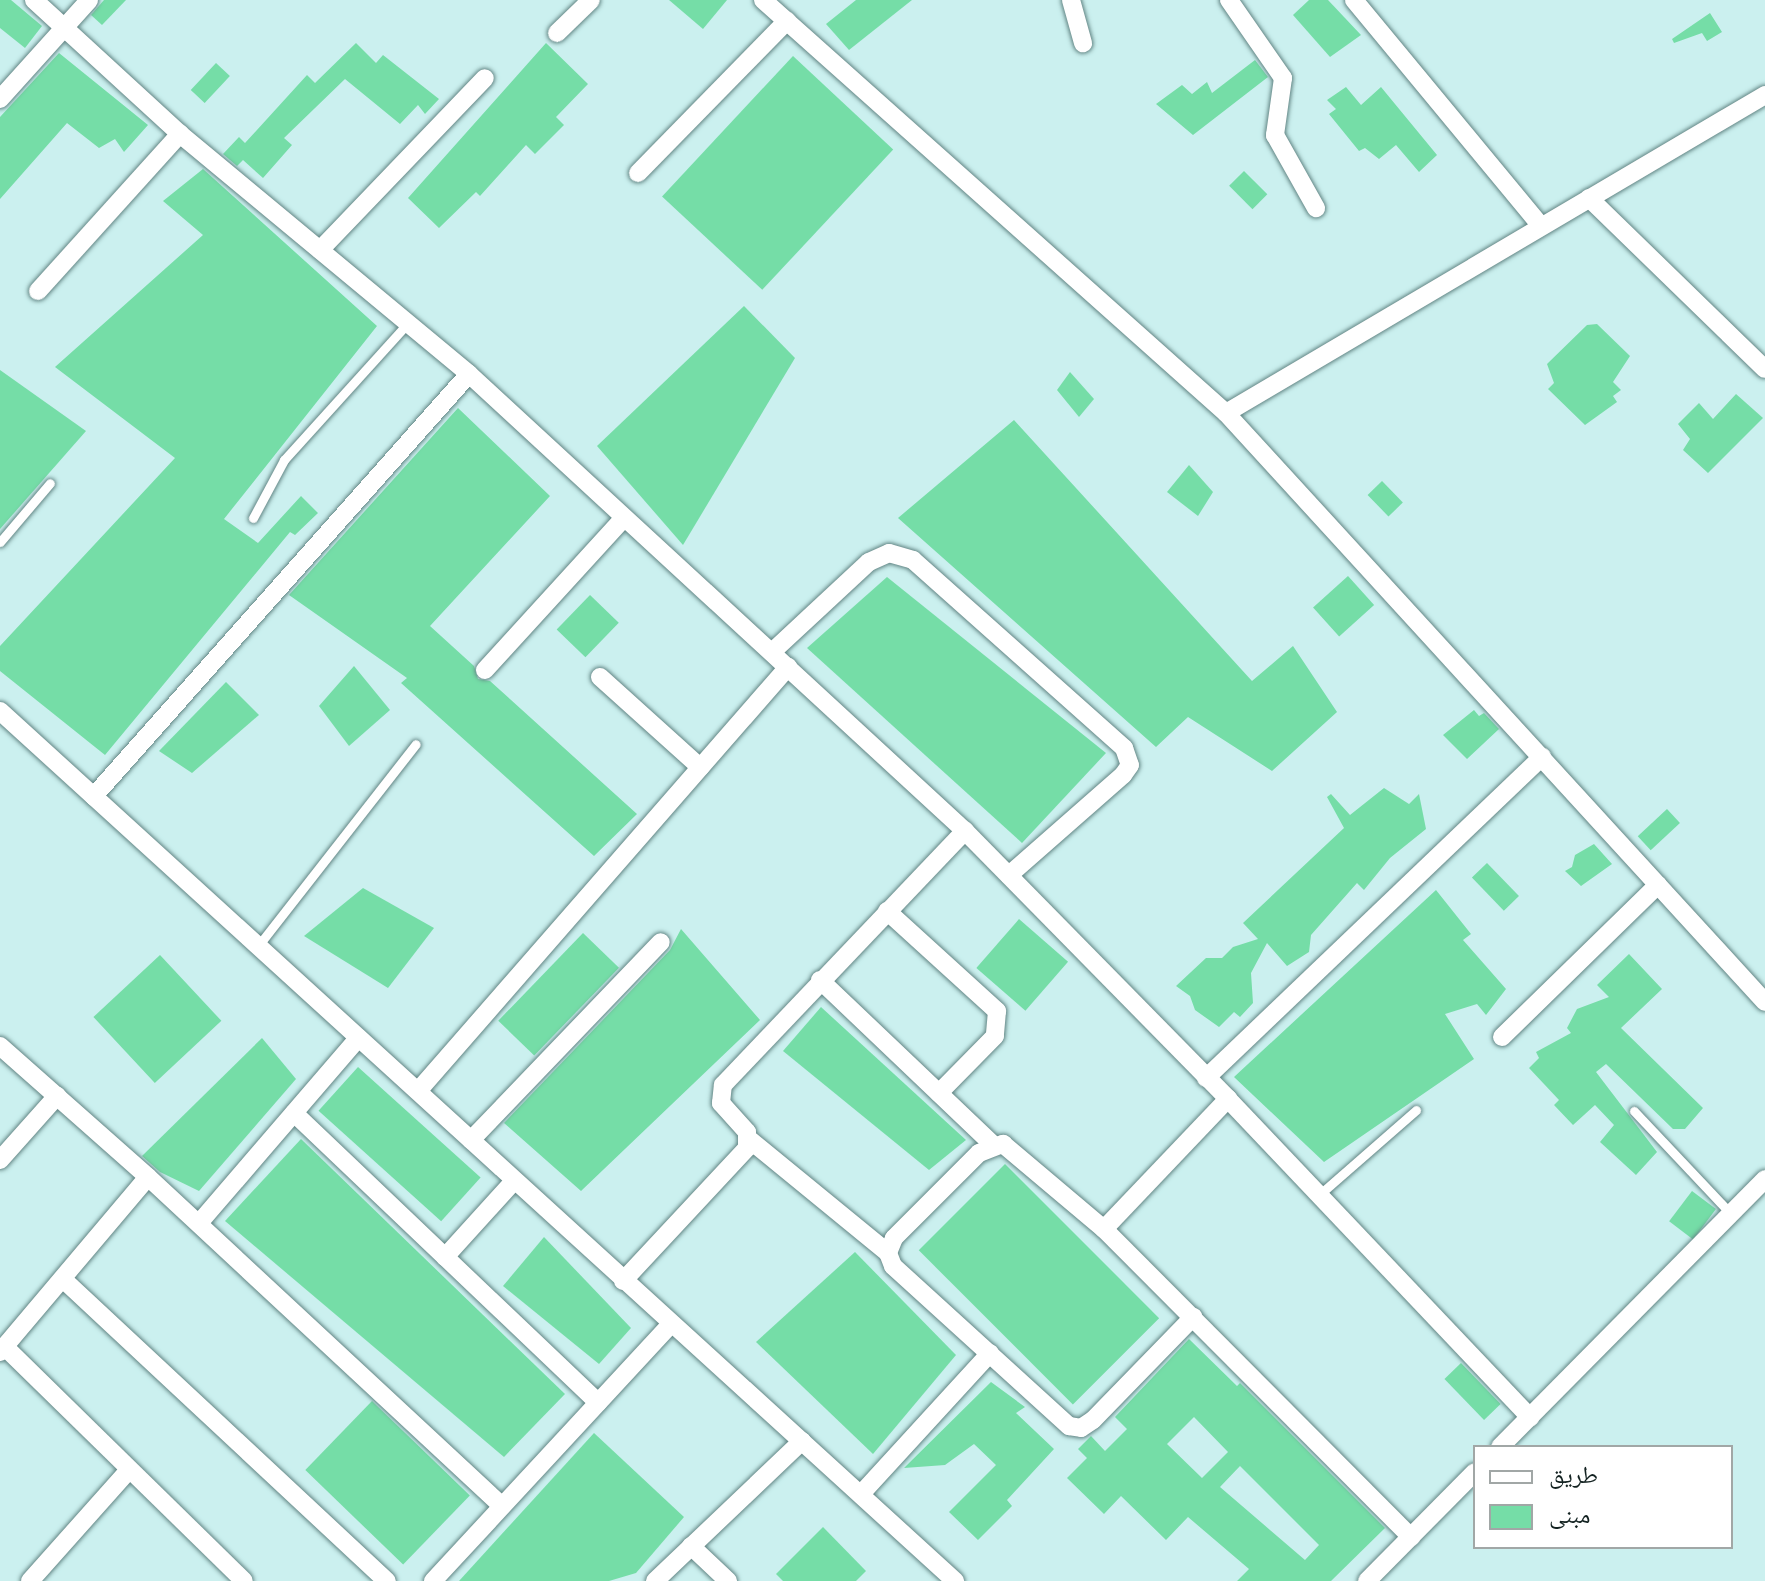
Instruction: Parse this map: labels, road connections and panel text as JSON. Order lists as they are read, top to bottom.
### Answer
{
  "legend": ["طريق", "مبنى"]
}
